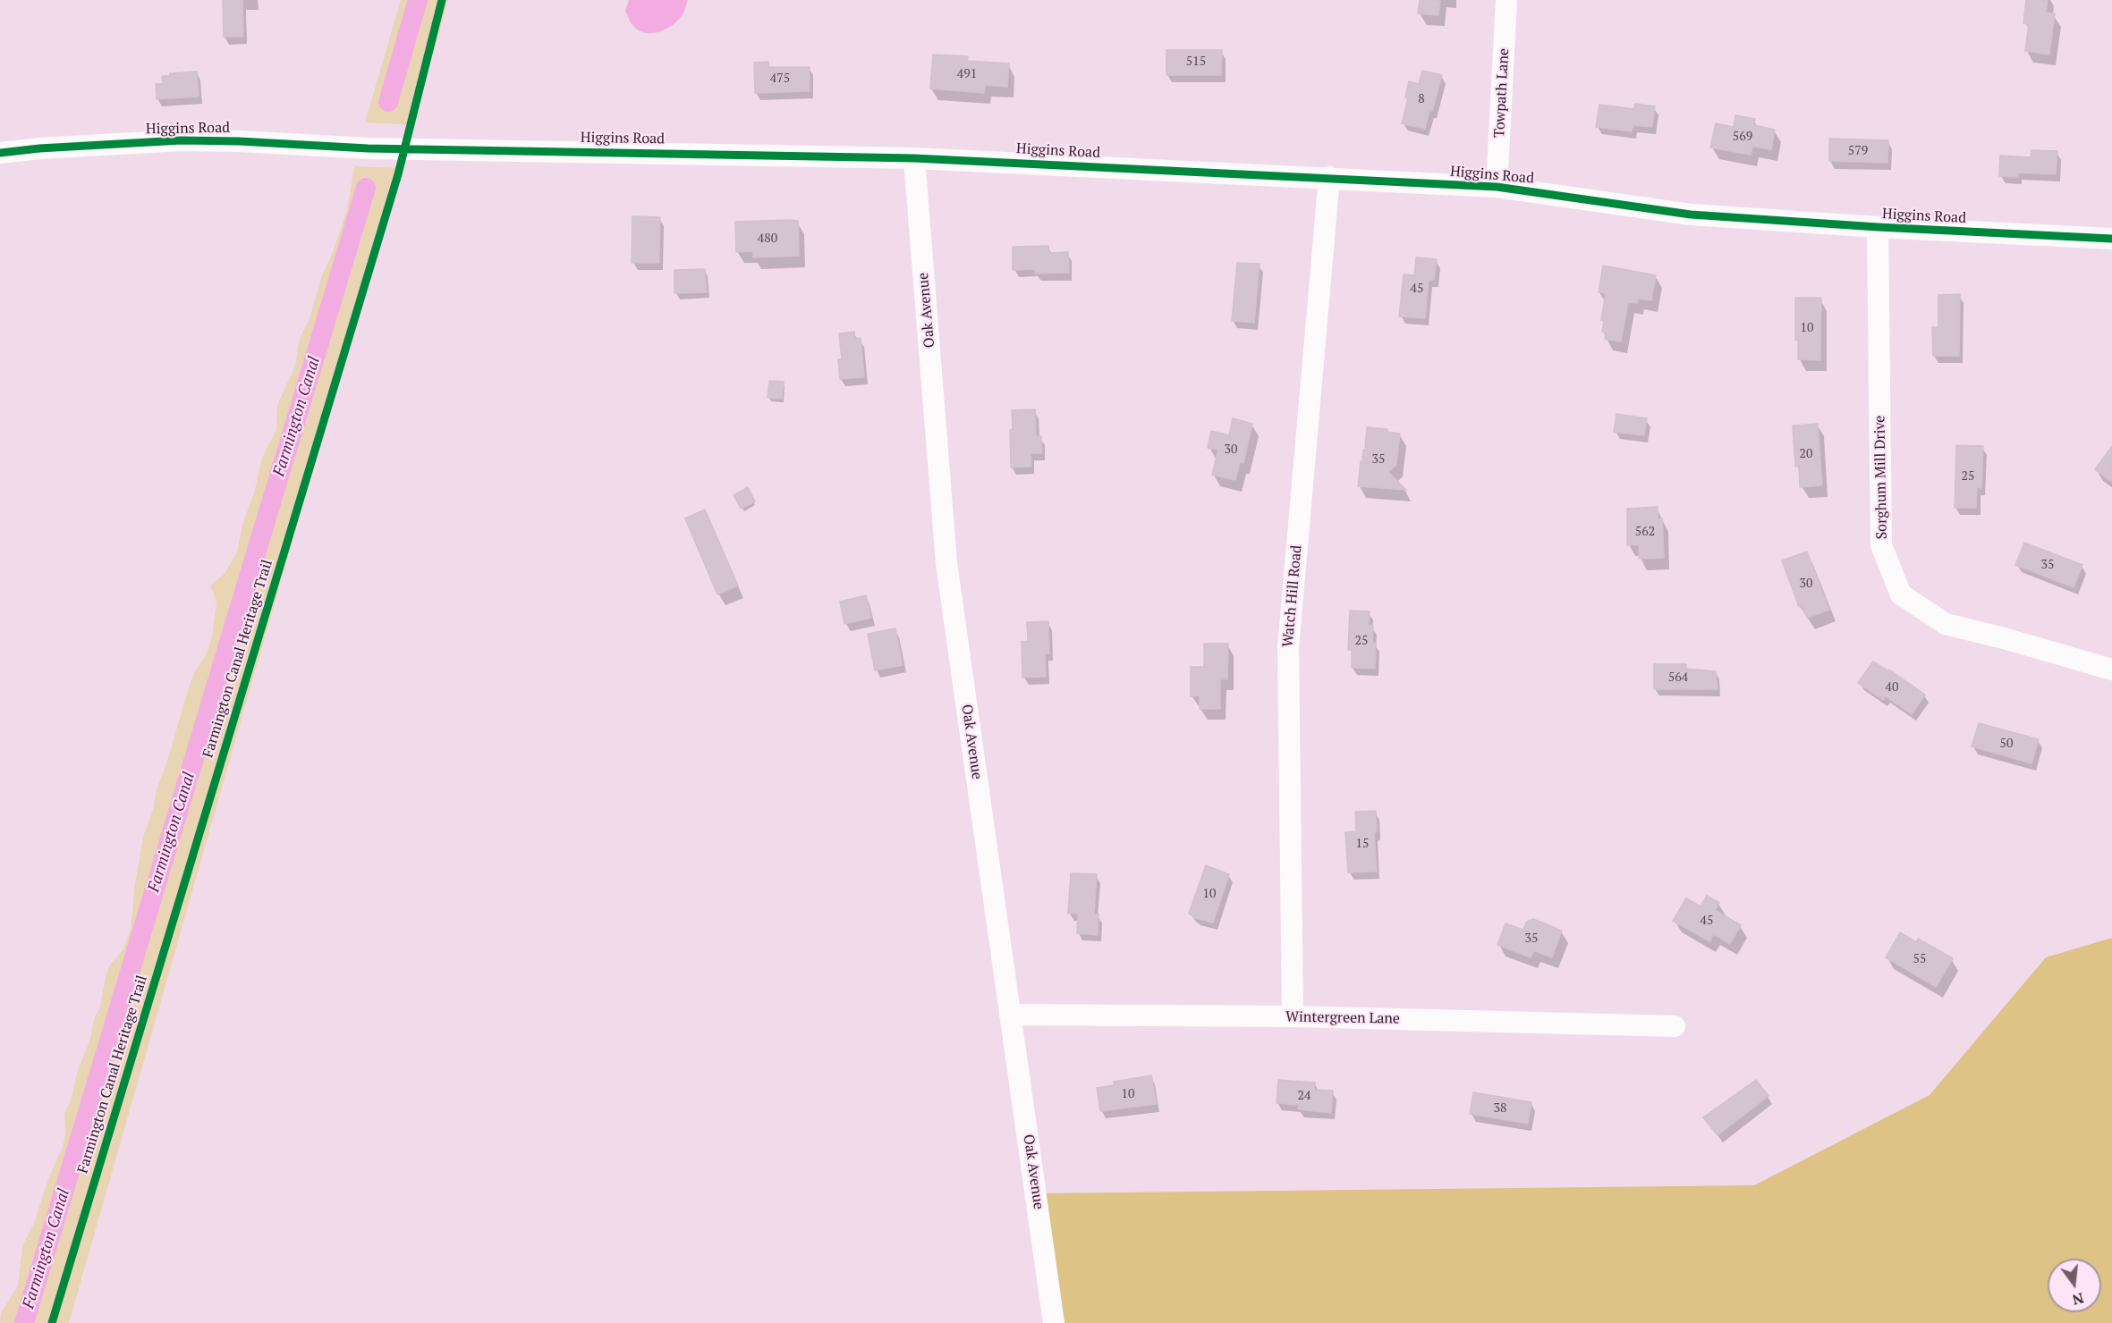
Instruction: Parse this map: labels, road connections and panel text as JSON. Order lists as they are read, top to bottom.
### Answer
{
  "streets": {
    "street": [
      "Towpath Lane",
      "Higgins Road",
      "Oak Avenue",
      "Sorghum Mill Drive",
      "Watch Hill Road",
      "Wintergreen Lane"
    ],
    "cycle path": ["Farmington Canal Heritage Trail"]
  },
  "crossings": [
    ["Towpath Lane", "Higgins Road"],
    ["Higgins Road", "Oak Avenue"],
    ["Higgins Road", "Sorghum Mill Drive"],
    ["Higgins Road", "Watch Hill Road"],
    ["Oak Avenue", "Wintergreen Lane"],
    ["Watch Hill Road", "Wintergreen Lane"]
  ],
  "water": ["Farmington Canal"],
  "house_numbers": [
    "515",
    "491",
    "475",
    "8",
    "569",
    "579",
    "480",
    "45",
    "10",
    "30",
    "20",
    "35",
    "25",
    "562",
    "35",
    "30",
    "25",
    "564",
    "40",
    "50",
    "15",
    "10",
    "45",
    "35",
    "55",
    "10",
    "24",
    "38"
  ],
  "north": "bottom"
}
